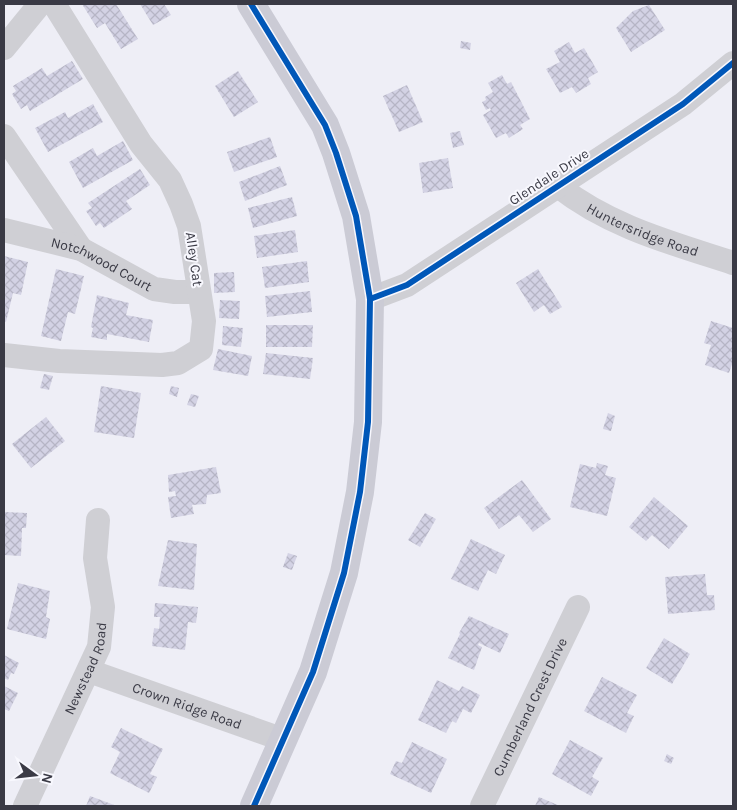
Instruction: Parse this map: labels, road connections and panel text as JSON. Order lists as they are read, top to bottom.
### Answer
{
  "streets": {
    "street": [
      "Glendale Drive",
      "Huntersridge Road",
      "Alley Cat",
      "Notchwood Court",
      "Newstead Road",
      "Crown Ridge Road",
      "Cumberland Crest Drive"
    ]
  },
  "crossings": [
    ["Glendale Drive", "Huntersridge Road"],
    ["Alley Cat", "Notchwood Court"],
    ["Newstead Road", "Crown Ridge Road"]
  ],
  "north": "right"
}
